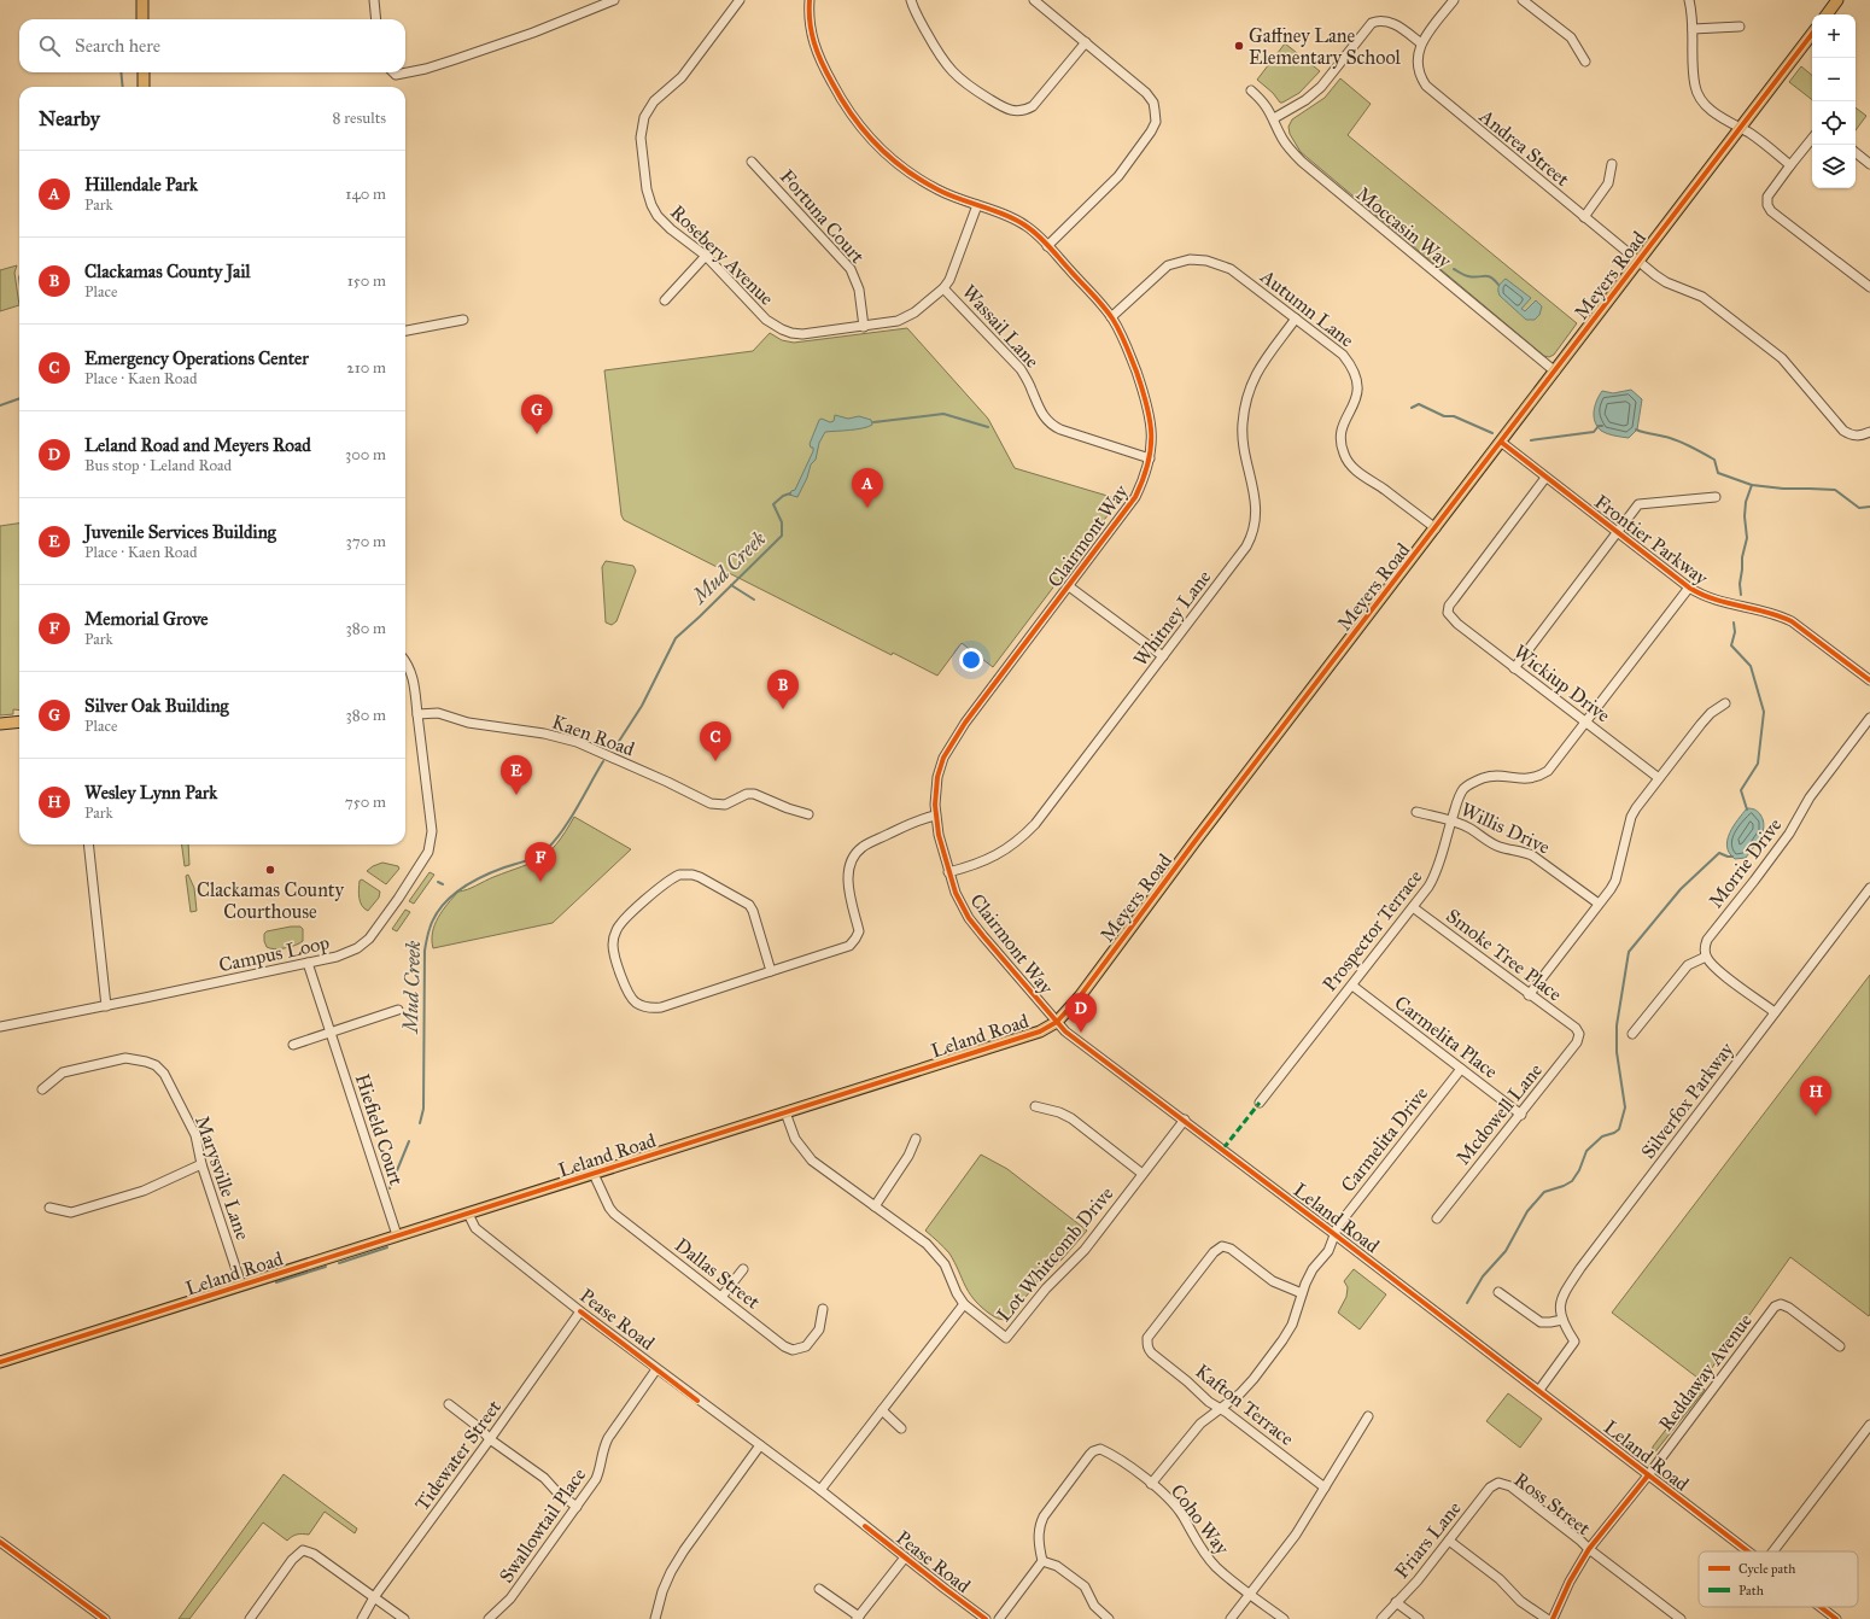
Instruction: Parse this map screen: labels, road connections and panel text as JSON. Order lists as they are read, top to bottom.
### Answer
{
  "streets": {
    "main road": ["Meyers Road", "Leland Road"],
    "street": [
      "Andrea Street",
      "Fortuna Court",
      "Moccasin Way",
      "Rosebery Avenue",
      "Autumn Lane",
      "Wassail Lane",
      "Clairmont Way",
      "Frontier Parkway",
      "Whitney Lane",
      "Wickiup Drive",
      "Kaen Road",
      "Willis Drive",
      "Morrie Drive",
      "Prospector Terrace",
      "Campus Loop",
      "Smoke Tree Place",
      "Carmelita Place",
      "Silverfox Parkway",
      "Mcdowell Lane",
      "Hiefield Court",
      "Carmelita Drive",
      "Marysville Lane",
      "Lot Whitcomb Drive",
      "Dallas Street",
      "Pease Road",
      "Reddaway Avenue",
      "Kafton Terrace",
      "Tidewater Street",
      "Ross Street",
      "Coho Way",
      "Swallowtail Place",
      "Friars Lane"
    ]
  },
  "crossings": [
    ["Andrea Street", "Meyers Road"],
    ["Fortuna Court", "Rosebery Avenue"],
    ["Moccasin Way", "Meyers Road"],
    ["Rosebery Avenue", "Wassail Lane"],
    ["Meyers Road", "Autumn Lane"],
    ["Meyers Road", "Clairmont Way"],
    ["Meyers Road", "Frontier Parkway"],
    ["Meyers Road", "Leland Road"],
    ["Autumn Lane", "Clairmont Way"],
    ["Autumn Lane", "Whitney Lane"],
    ["Wassail Lane", "Clairmont Way"],
    ["Clairmont Way", "Whitney Lane"],
    ["Clairmont Way", "Leland Road"],
    ["Frontier Parkway", "Wickiup Drive"],
    ["Frontier Parkway", "Prospector Terrace"],
    ["Wickiup Drive", "Prospector Terrace"],
    ["Kaen Road", "Campus Loop"],
    ["Willis Drive", "Prospector Terrace"],
    ["Prospector Terrace", "Smoke Tree Place"],
    ["Prospector Terrace", "Carmelita Place"],
    ["Campus Loop", "Hiefield Court"],
    ["Smoke Tree Place", "Mcdowell Lane"],
    ["Leland Road", "Hiefield Court"],
    ["Leland Road", "Carmelita Drive"],
    ["Leland Road", "Marysville Lane"],
    ["Leland Road", "Lot Whitcomb Drive"],
    ["Leland Road", "Dallas Street"],
    ["Leland Road", "Pease Road"],
    ["Leland Road", "Reddaway Avenue"],
    ["Carmelita Place", "Mcdowell Lane"],
    ["Carmelita Place", "Carmelita Drive"],
    ["Carmelita Drive", "Kafton Terrace"],
    ["Carmelita Drive", "Coho Way"],
    ["Pease Road", "Tidewater Street"],
    ["Pease Road", "Swallowtail Place"],
    ["Reddaway Avenue", "Ross Street"],
    ["Ross Street", "Friars Lane"]
  ],
  "water": ["Mud Creek"],
  "places": ["Gaffney Lane Elementary School", "Clackamas County Courthouse"],
  "legend": ["Cycle path", "Path"],
  "page": {
    "map_buttons": ["+", "−"],
    "search": "Search here",
    "heading": ["Nearby", "8 results"],
    "list": [
      {
        "mark": "A",
        "name": "Hillendale Park",
        "note": "Park",
        "value": "140 m"
      },
      {
        "mark": "B",
        "name": "Clackamas County Jail",
        "note": "Place",
        "value": "150 m"
      },
      {
        "mark": "C",
        "name": "Emergency Operations Center",
        "note": "Place · Kaen Road",
        "value": "210 m"
      },
      {
        "mark": "D",
        "name": "Leland Road and Meyers Road",
        "note": "Bus stop · Leland Road",
        "value": "300 m"
      },
      {
        "mark": "E",
        "name": "Juvenile Services Building",
        "note": "Place · Kaen Road",
        "value": "370 m"
      },
      {
        "mark": "F",
        "name": "Memorial Grove",
        "note": "Park",
        "value": "380 m"
      },
      {
        "mark": "G",
        "name": "Silver Oak Building",
        "note": "Place",
        "value": "380 m"
      },
      {
        "mark": "H",
        "name": "Wesley Lynn Park",
        "note": "Park",
        "value": "750 m"
      }
    ],
    "pins": [
      "G",
      "A",
      "B",
      "C",
      "E",
      "F",
      "D",
      "H"
    ]
  }
}
